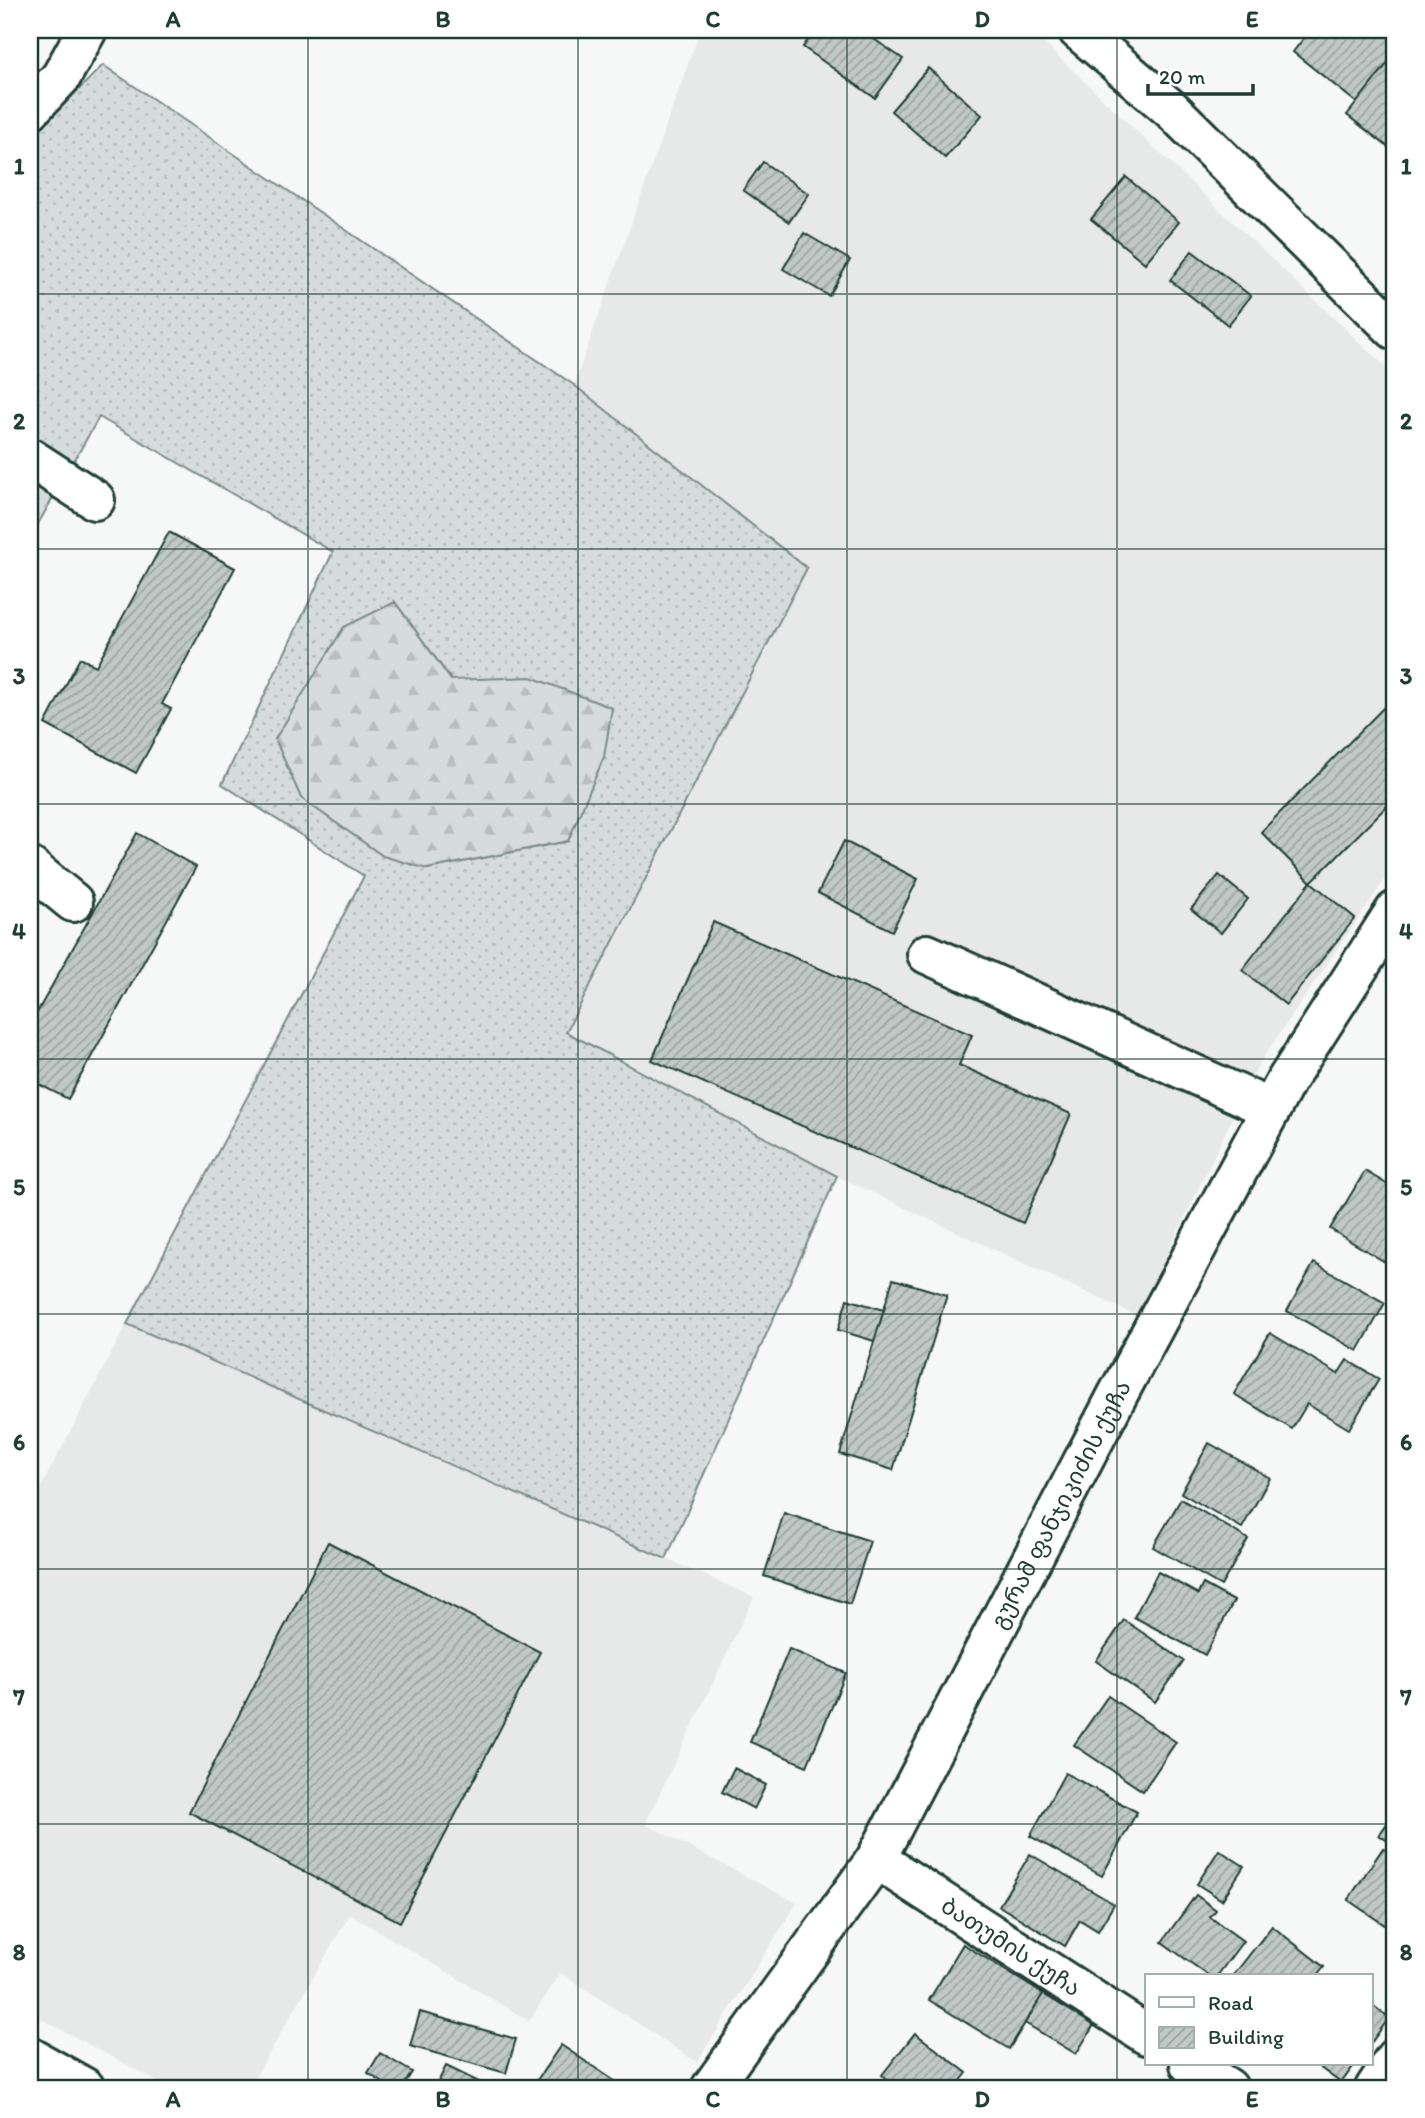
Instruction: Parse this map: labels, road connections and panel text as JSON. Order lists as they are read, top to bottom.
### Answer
{
  "streets": {
    "street": ["გურამ ფანჯიკიძის ქუჩა", "ბათუმის ქუჩა"]
  },
  "crossings": [
    ["გურამ ფანჯიკიძის ქუჩა", "ბათუმის ქუჩა"]
  ],
  "legend": ["Road", "Building"],
  "scale_bar": "20 m",
  "grid": {
    "columns": [
      "A",
      "B",
      "C",
      "D",
      "E"
    ],
    "rows": [
      "1",
      "2",
      "3",
      "4",
      "5",
      "6",
      "7",
      "8"
    ]
  }
}
